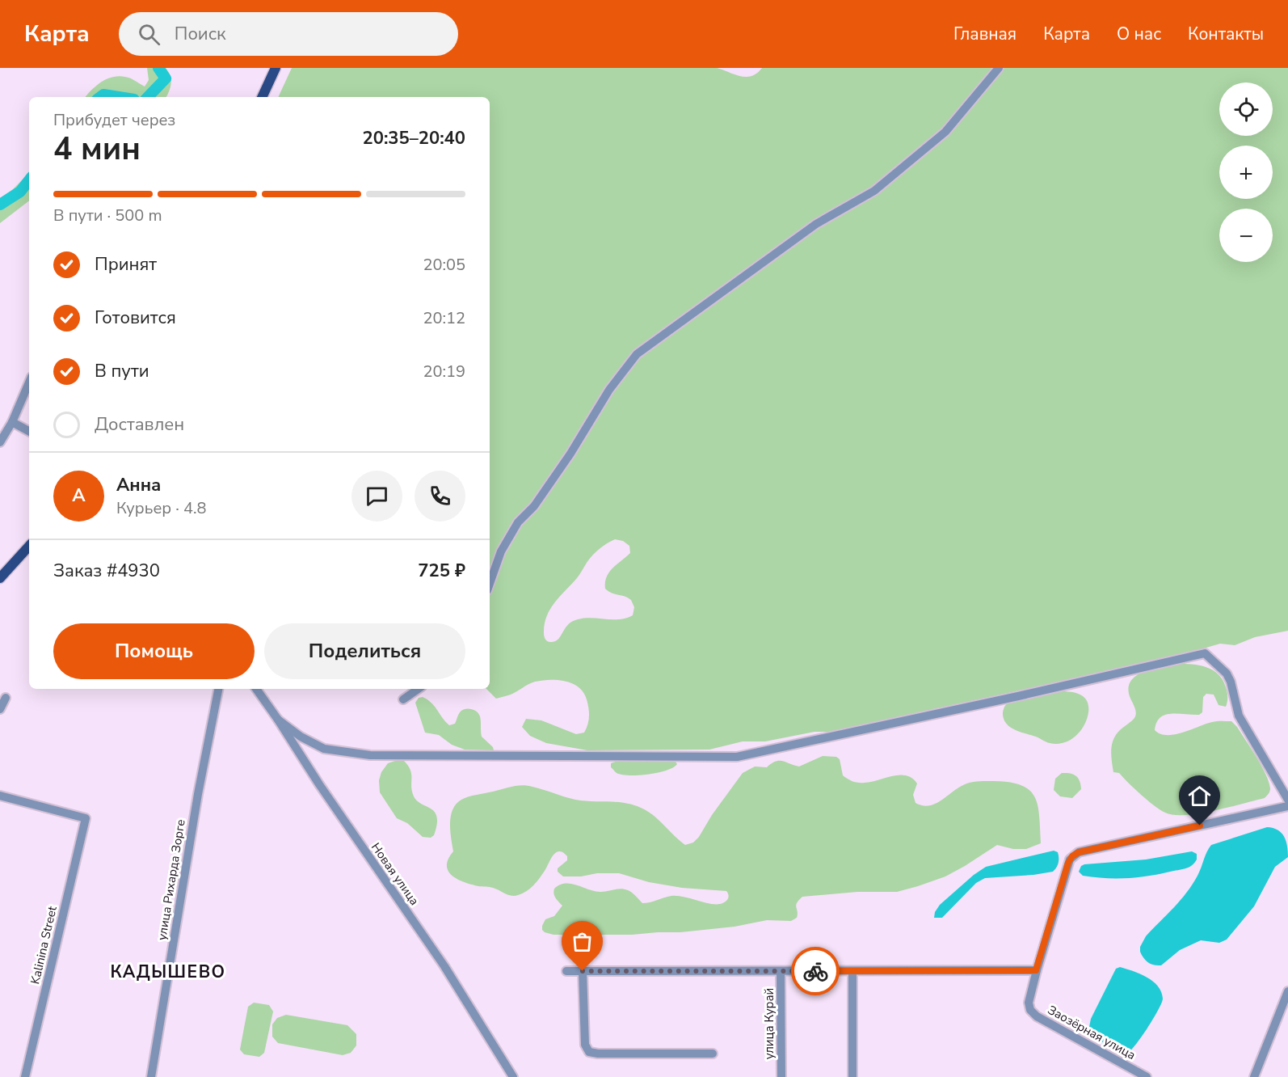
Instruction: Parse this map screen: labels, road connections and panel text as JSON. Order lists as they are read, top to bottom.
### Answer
{
  "streets": {
    "street": [
      "Новая улица",
      "улица Рихарда Зорге",
      "Kalinina Street",
      "улица Курай",
      "Заозёрная улица"
    ]
  },
  "districts": ["КАДЫШЕВО"],
  "page": {
    "header": "Карта",
    "search": "Поиск",
    "nav": [
      "Главная",
      "Карта",
      "О нас",
      "Контакты"
    ],
    "map_buttons": ["+", "−"],
    "heading": ["4 мин", "Прибудет через", "20:35–20:40"],
    "panel": [
      "Анна",
      "Курьер · 4.8",
      "Заказ #4930",
      "725 ₽"
    ],
    "bar": "В пути · 500 m",
    "list": [
      ["Принят", "20:05"],
      ["Готовится", "20:12"],
      ["В пути", "20:19"],
      "Доставлен"
    ],
    "round": "А",
    "buttons": ["Помощь", "Поделиться"]
  }
}
